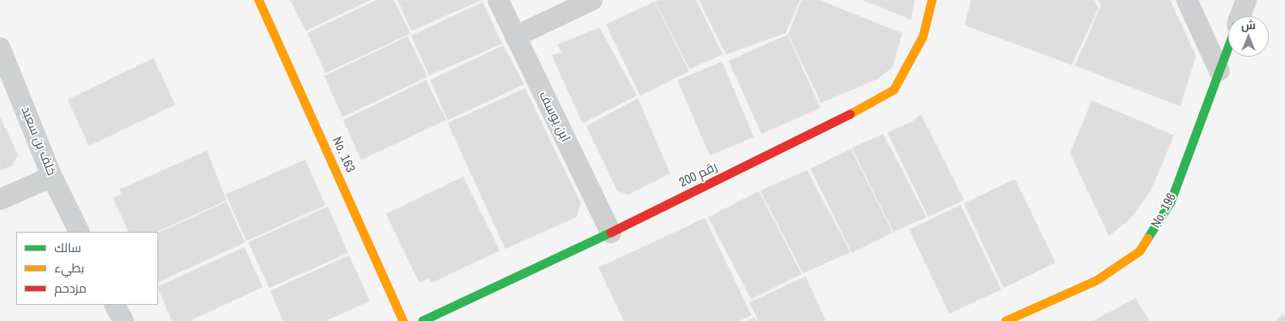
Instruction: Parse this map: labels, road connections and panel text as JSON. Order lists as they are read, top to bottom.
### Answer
{
  "streets": {
    "street": [
      "ابن يوسف",
      "خلف بن سعيد",
      "No. 163",
      "رقم 200",
      "No. 196"
    ]
  },
  "crossings": [
    ["ابن يوسف", "رقم 200"]
  ],
  "legend": ["سالك", "بطيء", "مزدحم"],
  "north": "top"
}
